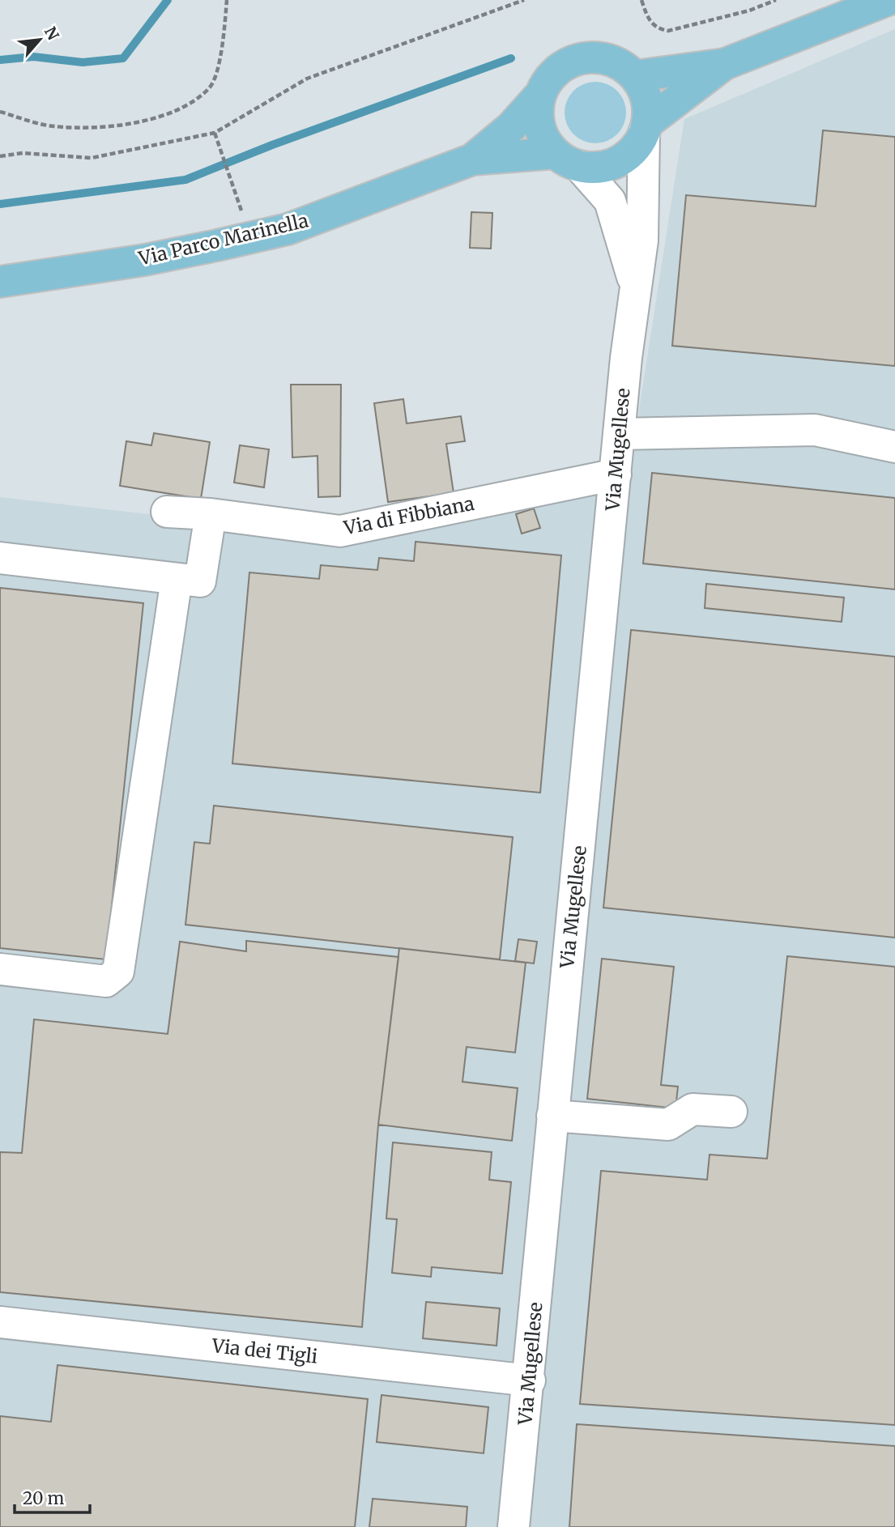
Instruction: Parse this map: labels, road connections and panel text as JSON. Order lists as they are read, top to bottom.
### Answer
{
  "streets": {
    "main road": ["Via Parco Marinella"],
    "street": ["Via Mugellese", "Via di Fibbiana", "Via dei Tigli"]
  },
  "crossings": [
    ["Via Parco Marinella", "Via Mugellese"],
    ["Via Mugellese", "Via di Fibbiana"],
    ["Via Mugellese", "Via dei Tigli"]
  ],
  "scale_bar": "20 m",
  "north": "top right"
}
